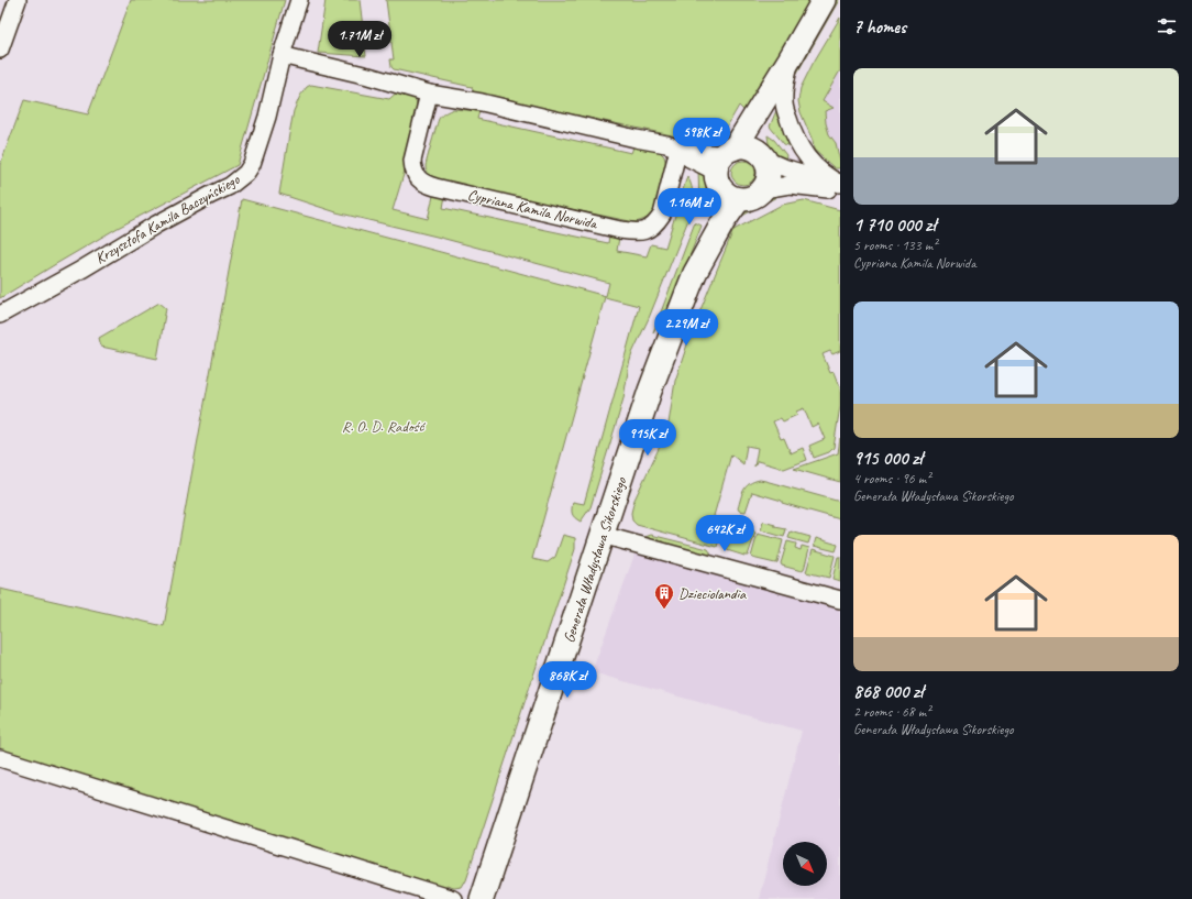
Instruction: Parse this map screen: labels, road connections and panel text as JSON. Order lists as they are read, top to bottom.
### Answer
{
  "streets": {
    "main road": ["Generała Władysława Sikorskiego"],
    "street": ["Cypriana Kamila Norwida", "Krzysztofa Kamila Baczyńskiego"]
  },
  "parks": ["R. O. D. Radość"],
  "places": {
    "building": ["Dzieciolandia"]
  },
  "north": "bottom right",
  "page": {
    "heading": "7 homes",
    "price": [
      "1.71M zł",
      "598K zł",
      "1.16M zł",
      "2.29M zł",
      "915K zł",
      "642K zł",
      "868K zł"
    ],
    "list": [
      {
        "name": "1 710 000 zł",
        "note": "5 rooms · 133 m² · Cypriana Kamila Norwida"
      },
      {
        "name": "915 000 zł",
        "note": "4 rooms · 96 m² · Generała Władysława Sikorskiego"
      },
      {
        "name": "868 000 zł",
        "note": "2 rooms · 68 m² · Generała Władysława Sikorskiego"
      }
    ]
  }
}
